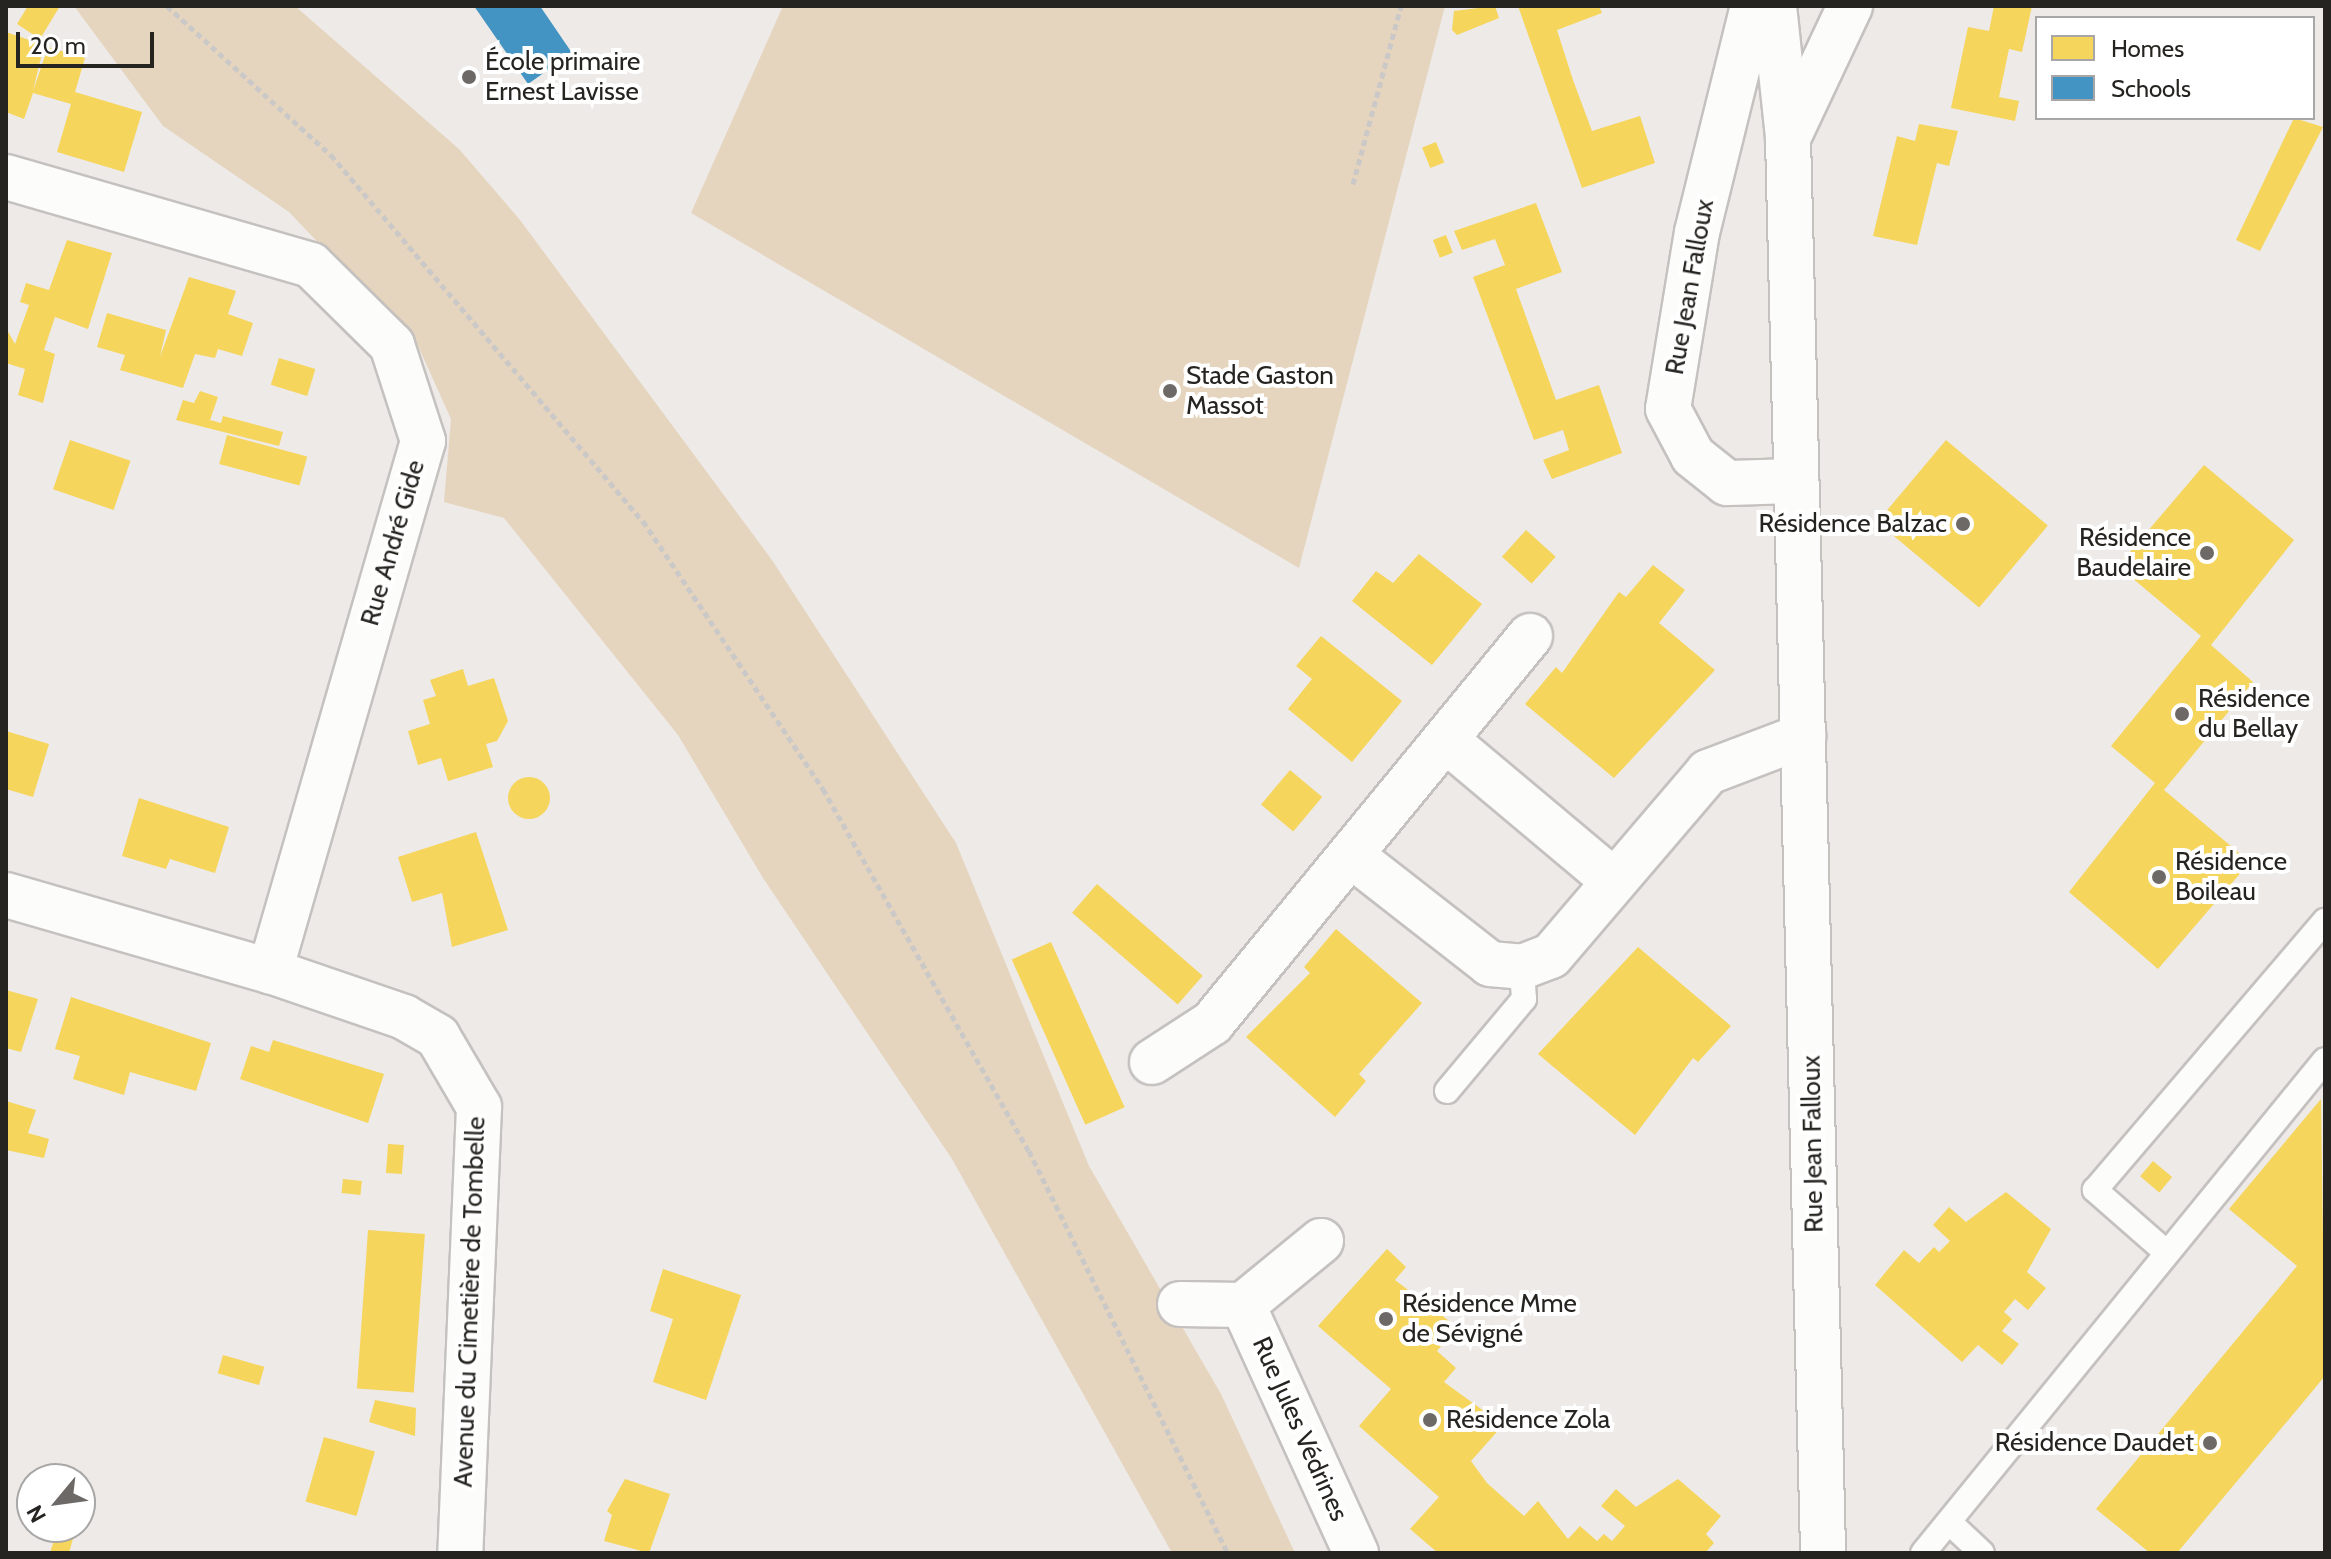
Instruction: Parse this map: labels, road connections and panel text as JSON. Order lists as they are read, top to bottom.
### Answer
{
  "streets": {
    "street": [
      "Rue Jean Falloux",
      "Rue André Gide",
      "Avenue du Cimetière de Tombelle",
      "Rue Jules Védrines"
    ]
  },
  "crossings": [
    ["Rue André Gide", "Avenue du Cimetière de Tombelle"]
  ],
  "places": [
    "École primaire Ernest Lavisse",
    "Stade Gaston Massot",
    "Résidence Balzac",
    "Résidence Baudelaire",
    "Résidence du Bellay",
    "Résidence Boileau",
    "Résidence Mme de Sévigné",
    "Résidence Zola",
    "Résidence Daudet"
  ],
  "legend": ["Homes", "Schools"],
  "scale_bar": "20 m",
  "north": "bottom left"
}
